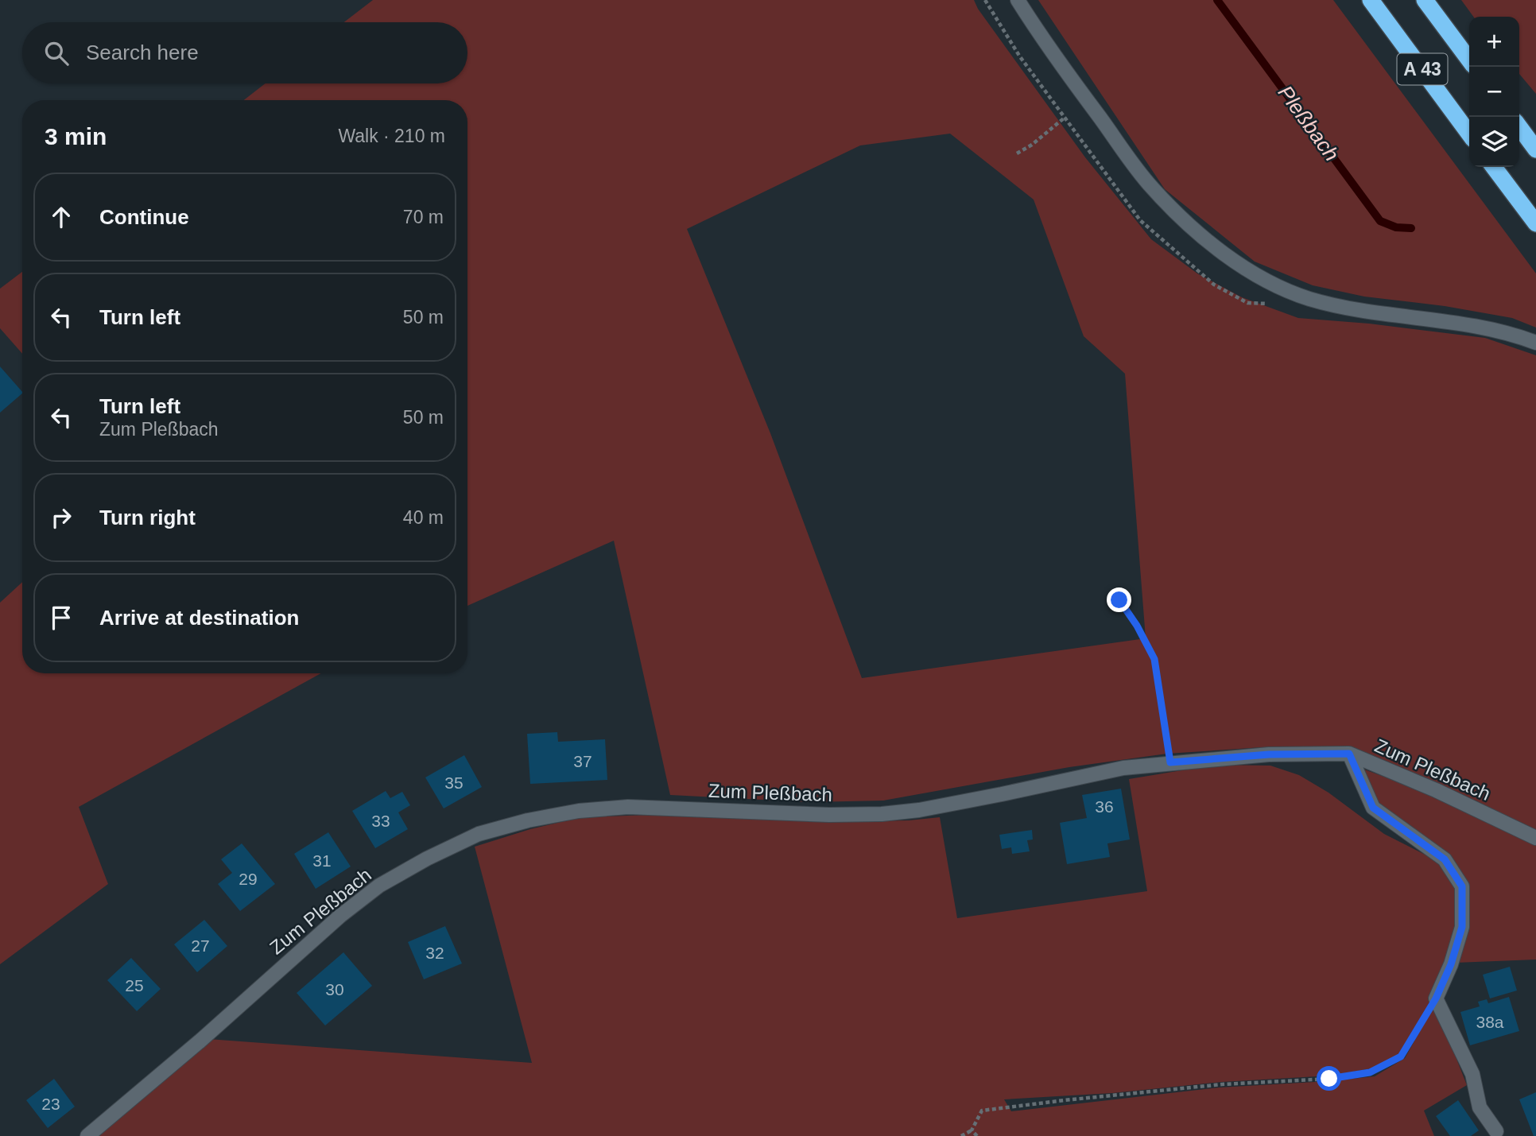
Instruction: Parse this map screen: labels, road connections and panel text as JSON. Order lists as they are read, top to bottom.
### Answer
{
  "streets": {
    "highway": ["A 43"],
    "street": ["Zum Pleßbach"]
  },
  "water": ["Pleßbach"],
  "house_numbers": [
    "37",
    "35",
    "36",
    "33",
    "31",
    "29",
    "27",
    "32",
    "25",
    "30",
    "38a",
    "23"
  ],
  "page": {
    "map_buttons": ["+", "−"],
    "search": "Search here",
    "heading": ["3 min", "Walk · 210 m"],
    "list": [
      ["Continue", "70 m"],
      ["Turn left", "50 m"],
      ["Turn left", "Zum Pleßbach", "50 m"],
      ["Turn right", "40 m"],
      "Arrive at destination"
    ]
  }
}
